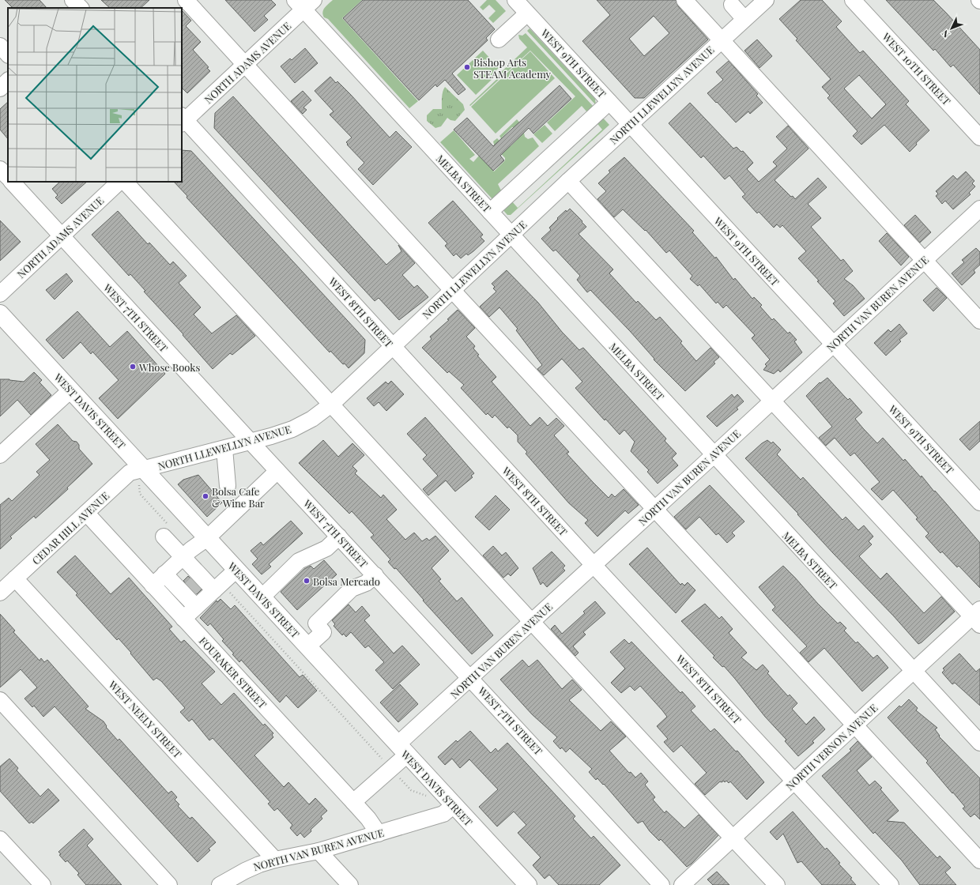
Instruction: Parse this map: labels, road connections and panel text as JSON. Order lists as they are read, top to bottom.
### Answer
{
  "streets": {
    "main road": ["WEST DAVIS STREET"],
    "street": [
      "NORTH ADAMS AVENUE",
      "WEST 9TH STREET",
      "WEST 10TH STREET",
      "NORTH LLEWELLYN AVENUE",
      "MELBA STREET",
      "NORTH VAN BUREN AVENUE",
      "WEST 8TH STREET",
      "WEST 7TH STREET",
      "CEDAR HILL AVENUE",
      "FOURAKER STREET",
      "WEST NEELY STREET",
      "NORTH VERNON AVENUE"
    ]
  },
  "crossings": [
    ["NORTH ADAMS AVENUE", "MELBA STREET"],
    ["NORTH ADAMS AVENUE", "WEST 8TH STREET"],
    ["NORTH ADAMS AVENUE", "WEST 7TH STREET"],
    ["WEST 9TH STREET", "NORTH LLEWELLYN AVENUE"],
    ["WEST 9TH STREET", "NORTH VAN BUREN AVENUE"],
    ["NORTH LLEWELLYN AVENUE", "MELBA STREET"],
    ["NORTH LLEWELLYN AVENUE", "WEST 8TH STREET"],
    ["NORTH LLEWELLYN AVENUE", "WEST 7TH STREET"],
    ["NORTH LLEWELLYN AVENUE", "WEST DAVIS STREET"],
    ["NORTH LLEWELLYN AVENUE", "CEDAR HILL AVENUE"],
    ["MELBA STREET", "NORTH VAN BUREN AVENUE"],
    ["MELBA STREET", "NORTH VERNON AVENUE"],
    ["NORTH VAN BUREN AVENUE", "WEST 8TH STREET"],
    ["NORTH VAN BUREN AVENUE", "WEST 7TH STREET"],
    ["NORTH VAN BUREN AVENUE", "WEST DAVIS STREET"],
    ["NORTH VAN BUREN AVENUE", "FOURAKER STREET"],
    ["NORTH VAN BUREN AVENUE", "WEST NEELY STREET"],
    ["WEST 8TH STREET", "NORTH VERNON AVENUE"],
    ["WEST DAVIS STREET", "CEDAR HILL AVENUE"],
    ["CEDAR HILL AVENUE", "FOURAKER STREET"],
    ["CEDAR HILL AVENUE", "WEST NEELY STREET"]
  ],
  "places": [
    "Bishop Arts STEAM Academy",
    "Whose Books",
    "Bolsa Cafe & Wine Bar",
    "Bolsa Mercado"
  ],
  "north": "bottom left"
}
